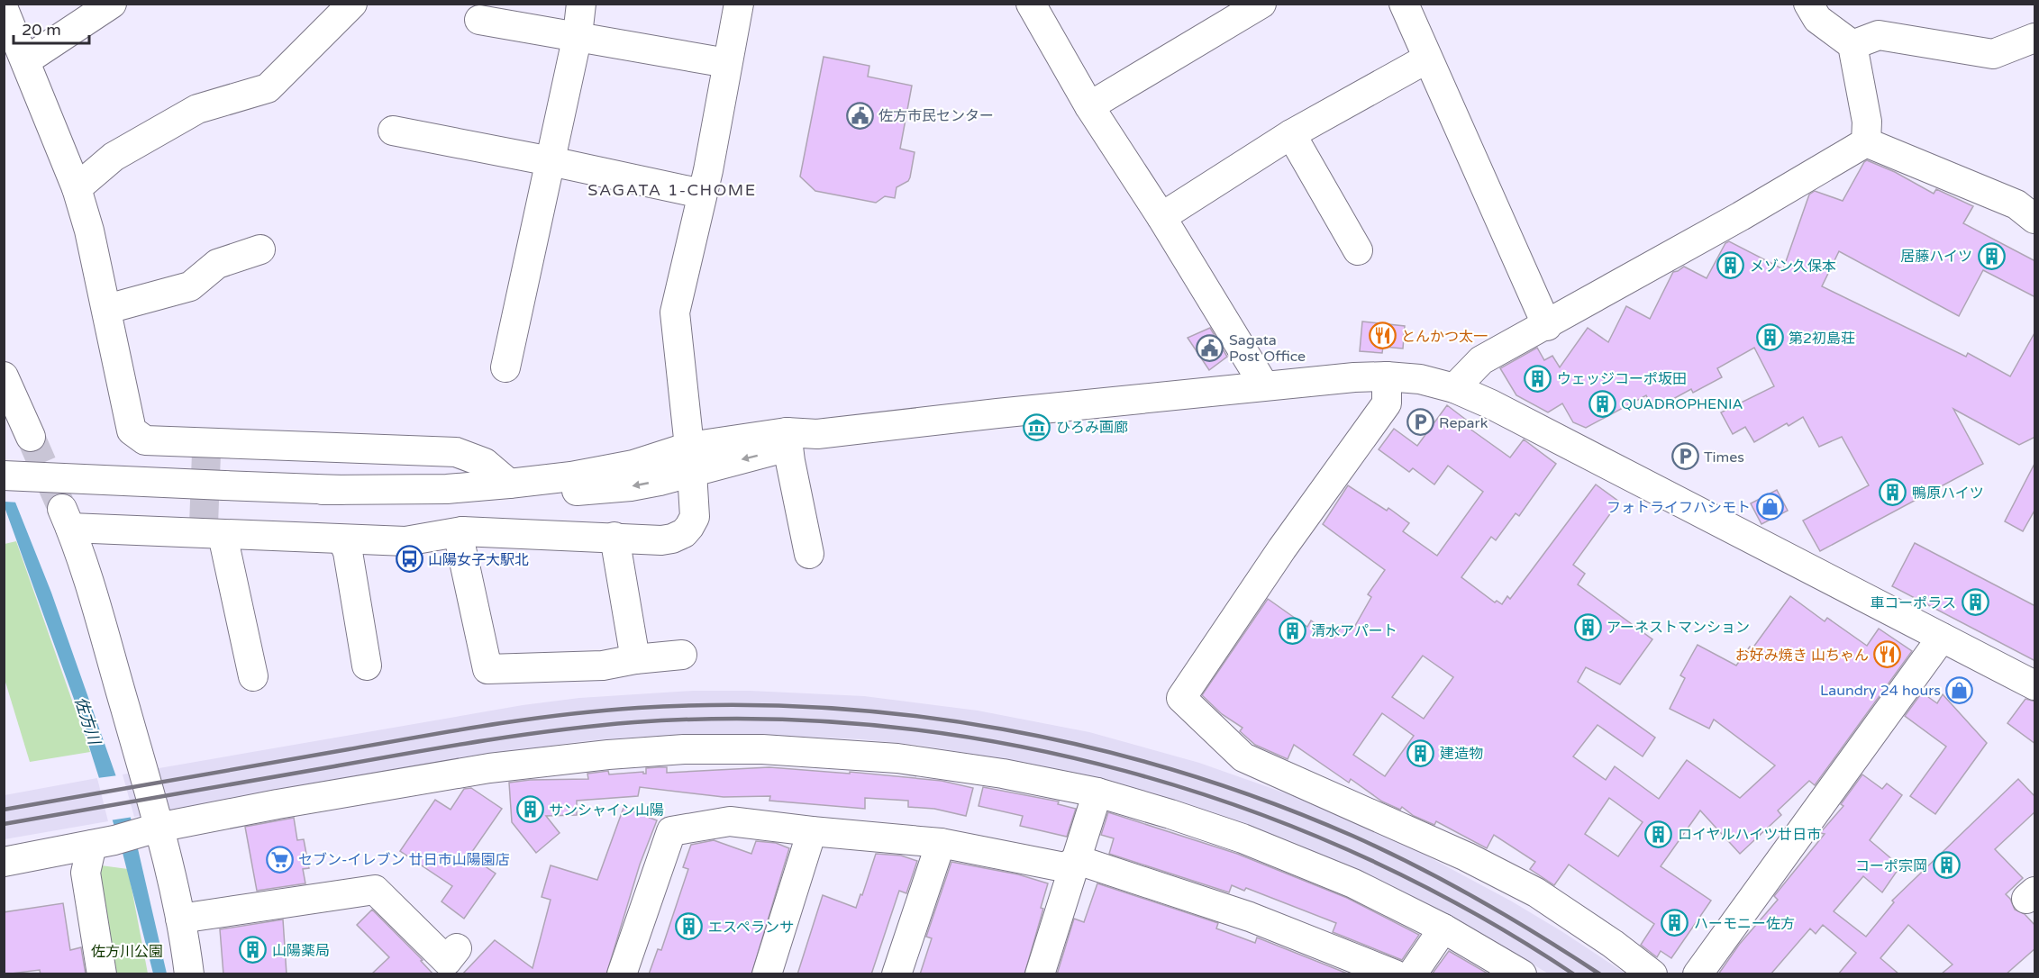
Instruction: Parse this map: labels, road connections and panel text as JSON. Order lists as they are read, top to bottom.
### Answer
{
  "districts": ["SAGATA 1-CHOME"],
  "water": ["佐方川"],
  "parks": ["佐方川公園"],
  "places": {
    "public building": ["佐方市民センター", "Sagata Post Office"],
    "building": [
      "居藤ハイツ",
      "メゾン久保本",
      "第2初島荘",
      "ウェッジコーポ坂田",
      "QUADROPHENIA",
      "鴨原ハイツ",
      "車コーポラス",
      "アーネストマンション",
      "清水アパート",
      "建造物",
      "サンシャイン山陽",
      "ロイヤルハイツ廿日市",
      "コーポ宗岡",
      "ハーモニー佐方",
      "エスペランサ",
      "山陽薬局"
    ],
    "restaurant": ["とんかつ太一", "お好み焼き 山ちゃん"],
    "parking": ["Repark", "Times"],
    "museum": ["ひろみ画廊"],
    "shop": ["フォトライフハシモト", "Laundry 24 hours"],
    "bus stop": ["山陽女子大駅北"],
    "supermarket": ["セブン-イレブン 廿日市山陽園店"]
  },
  "scale_bar": "20 m"
}
